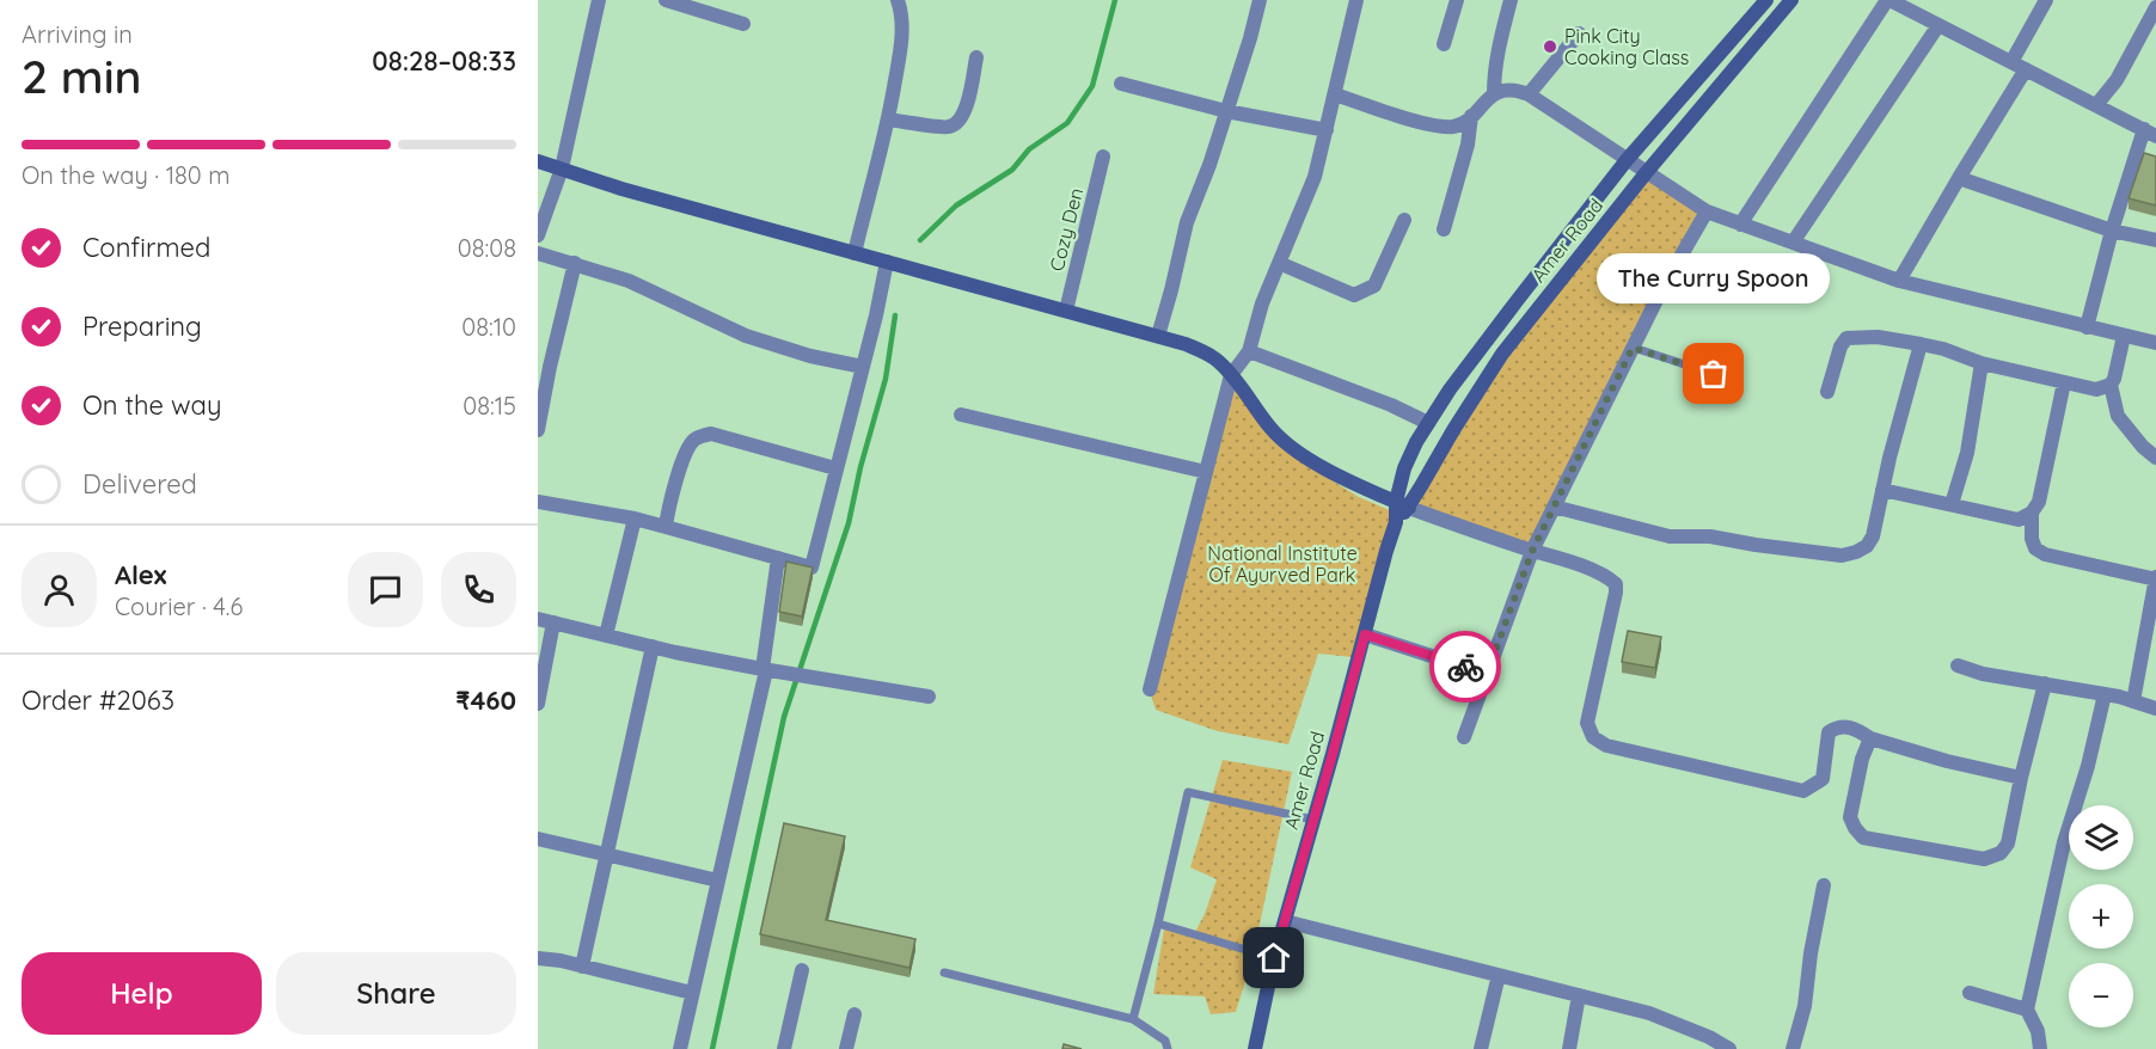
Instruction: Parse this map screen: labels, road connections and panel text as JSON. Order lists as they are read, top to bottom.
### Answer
{
  "streets": {
    "main road": ["Amer Road"],
    "street": ["Cozy Den"]
  },
  "parks": ["National Institute Of Ayurved Park"],
  "places": ["Pink City Cooking Class", "The Curry Spoon"],
  "page": {
    "heading": ["2 min", "Arriving in", "08:28–08:33"],
    "panel": [
      "Alex",
      "Courier · 4.6",
      "Order #2063",
      "₹460"
    ],
    "bar": "On the way · 180 m",
    "list": [
      ["Confirmed", "08:08"],
      ["Preparing", "08:10"],
      ["On the way", "08:15"],
      "Delivered"
    ],
    "bubble": "The Curry Spoon",
    "map_buttons": ["+", "−"],
    "buttons": ["Help", "Share"]
  }
}
